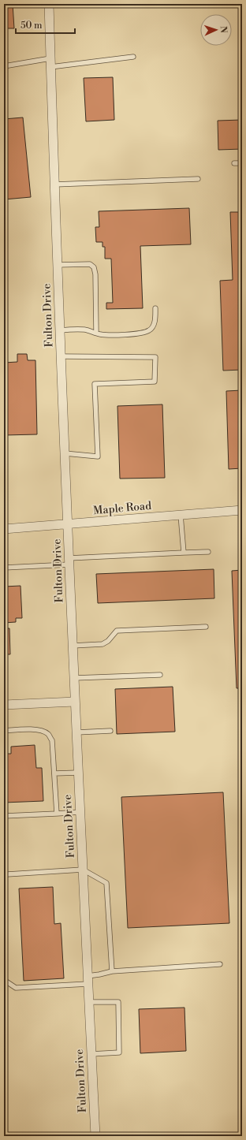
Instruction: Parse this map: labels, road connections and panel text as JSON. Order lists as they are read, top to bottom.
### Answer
{
  "streets": {
    "street": ["Fulton Drive", "Maple Road"]
  },
  "crossings": [
    ["Fulton Drive", "Maple Road"]
  ],
  "scale_bar": "50 m",
  "north": "right"
}
